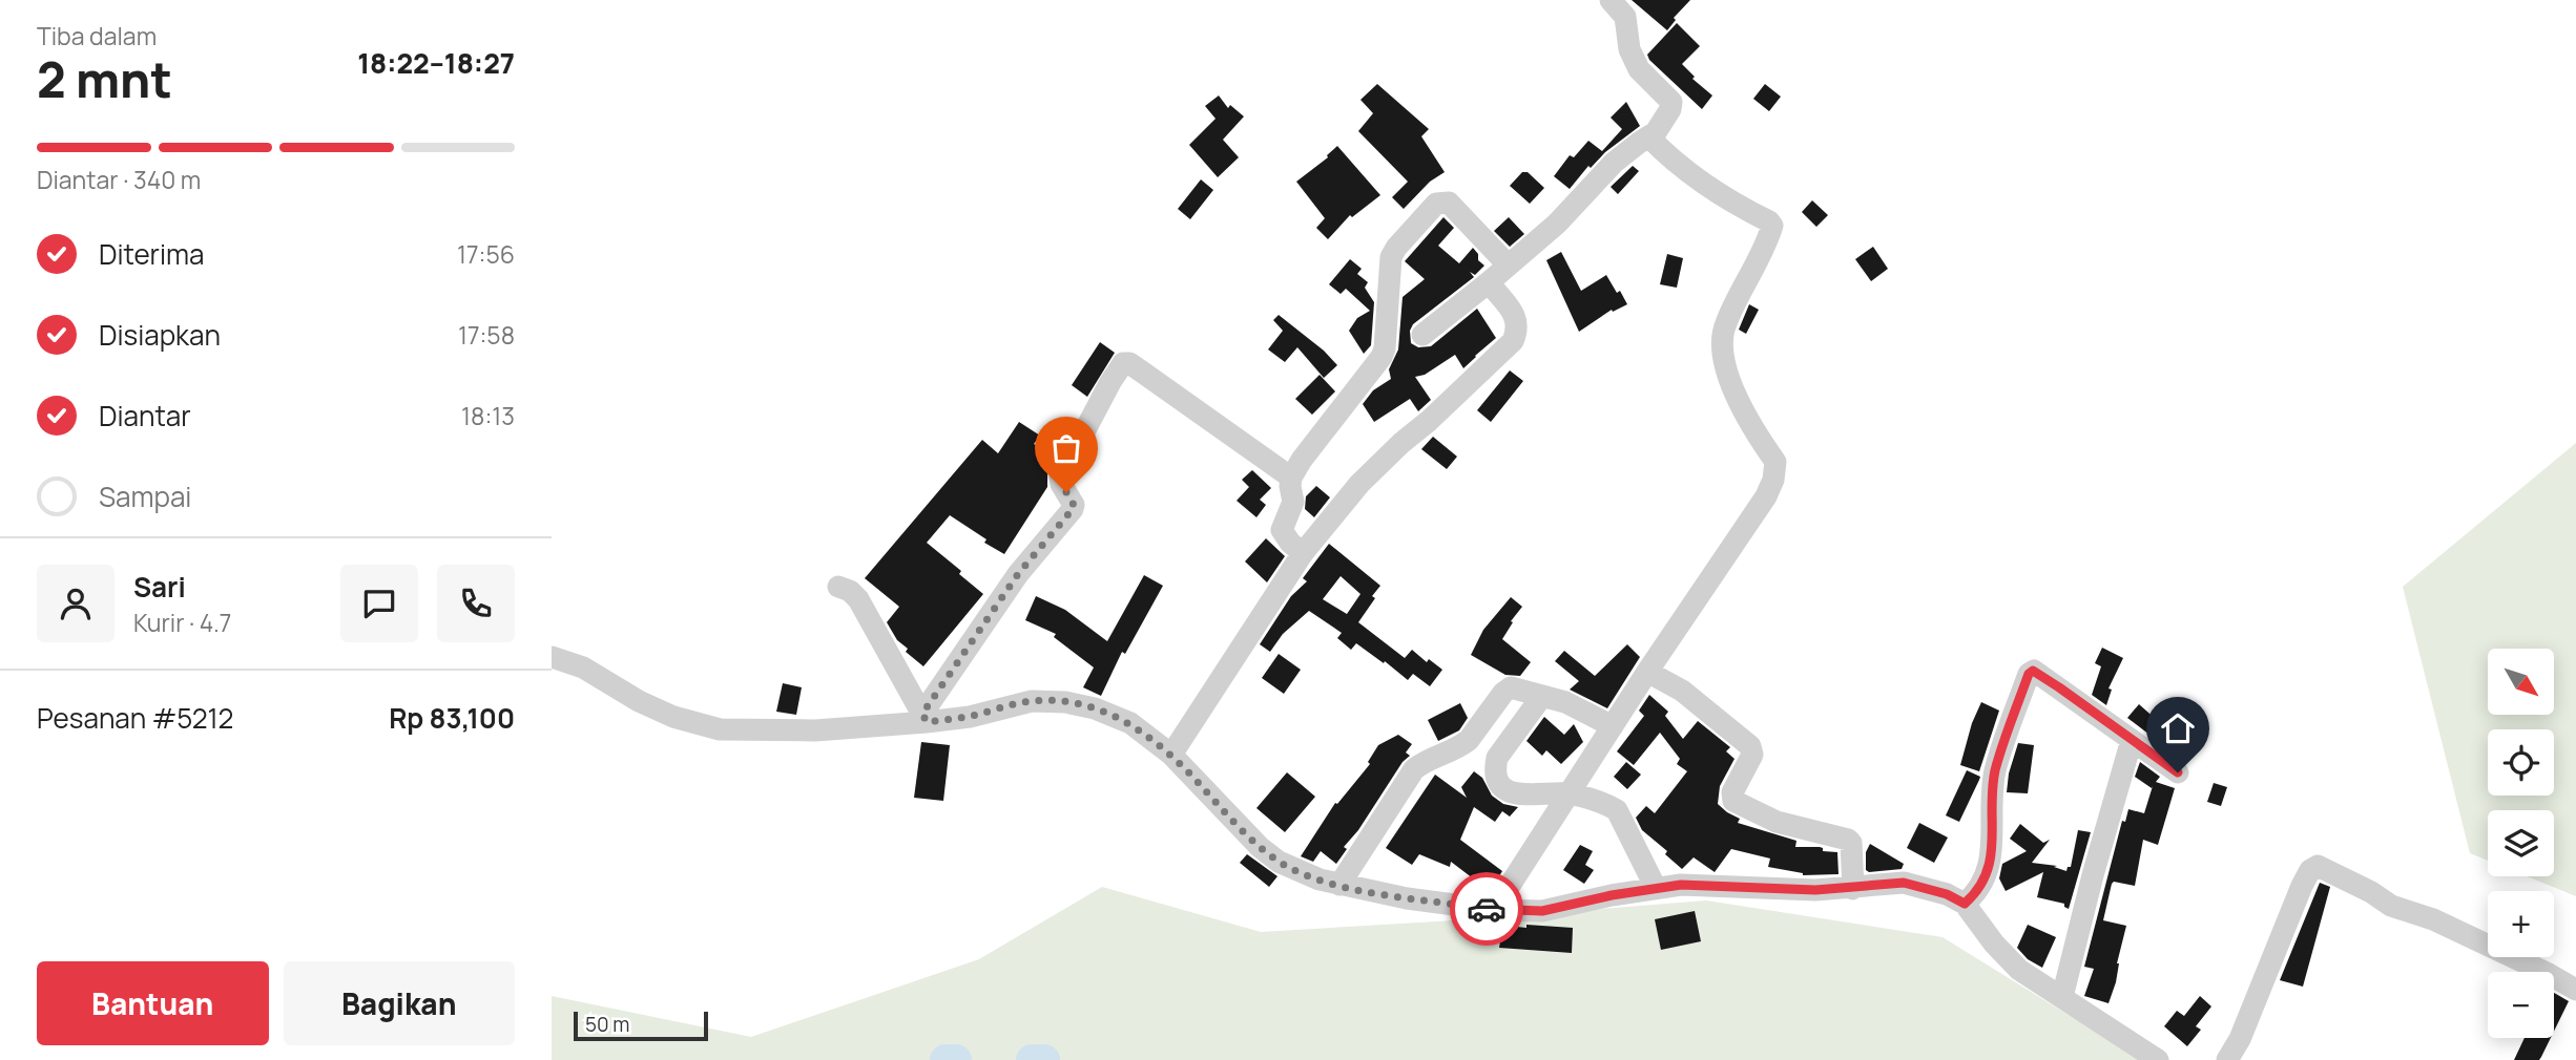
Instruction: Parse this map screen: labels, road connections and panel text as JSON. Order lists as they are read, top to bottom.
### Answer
{
  "scale_bar": "50 m",
  "north": "bottom right",
  "page": {
    "heading": ["2 mnt", "Tiba dalam", "18:22–18:27"],
    "panel": [
      "Sari",
      "Kurir · 4.7",
      "Pesanan #5212",
      "Rp 83,100"
    ],
    "bar": "Diantar · 340 m",
    "list": [
      ["Diterima", "17:56"],
      ["Disiapkan", "17:58"],
      ["Diantar", "18:13"],
      "Sampai"
    ],
    "map_buttons": ["+", "−"],
    "buttons": ["Bantuan", "Bagikan"],
    "scale": "50 m"
  }
}
